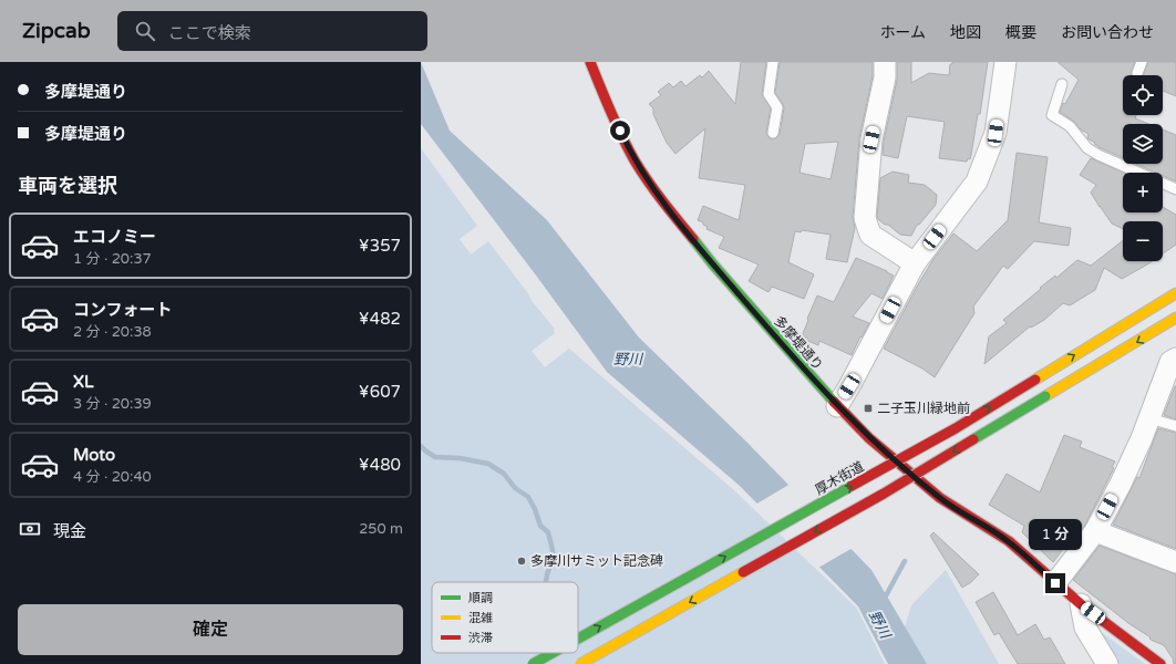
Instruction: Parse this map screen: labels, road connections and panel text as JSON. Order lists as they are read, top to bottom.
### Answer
{
  "streets": {
    "main road": ["多摩堤通り", "厚木街道"]
  },
  "water": ["野川"],
  "places": {
    "transit": ["二子玉川緑地前"],
    "other": ["多摩川サミット記念碑"]
  },
  "legend": ["順調", "混雑", "渋滞"],
  "page": {
    "header": "Zipcab",
    "search": "ここで検索",
    "nav": [
      "ホーム",
      "地図",
      "概要",
      "お問い合わせ"
    ],
    "banner": ["多摩堤通り", "多摩堤通り"],
    "map_buttons": ["+", "−"],
    "heading": "車両を選択",
    "list": [
      {
        "name": "エコノミー",
        "note": "1 分 · 20:37",
        "value": "¥357"
      },
      {
        "name": "コンフォート",
        "note": "2 分 · 20:38",
        "value": "¥482"
      },
      {
        "name": "XL",
        "note": "3 分 · 20:39",
        "value": "¥607"
      },
      {
        "name": "Moto",
        "note": "4 分 · 20:40",
        "value": "¥480"
      }
    ],
    "pay": ["現金", "250 m"],
    "bubble": "1 分",
    "buttons": "確定"
  }
}
